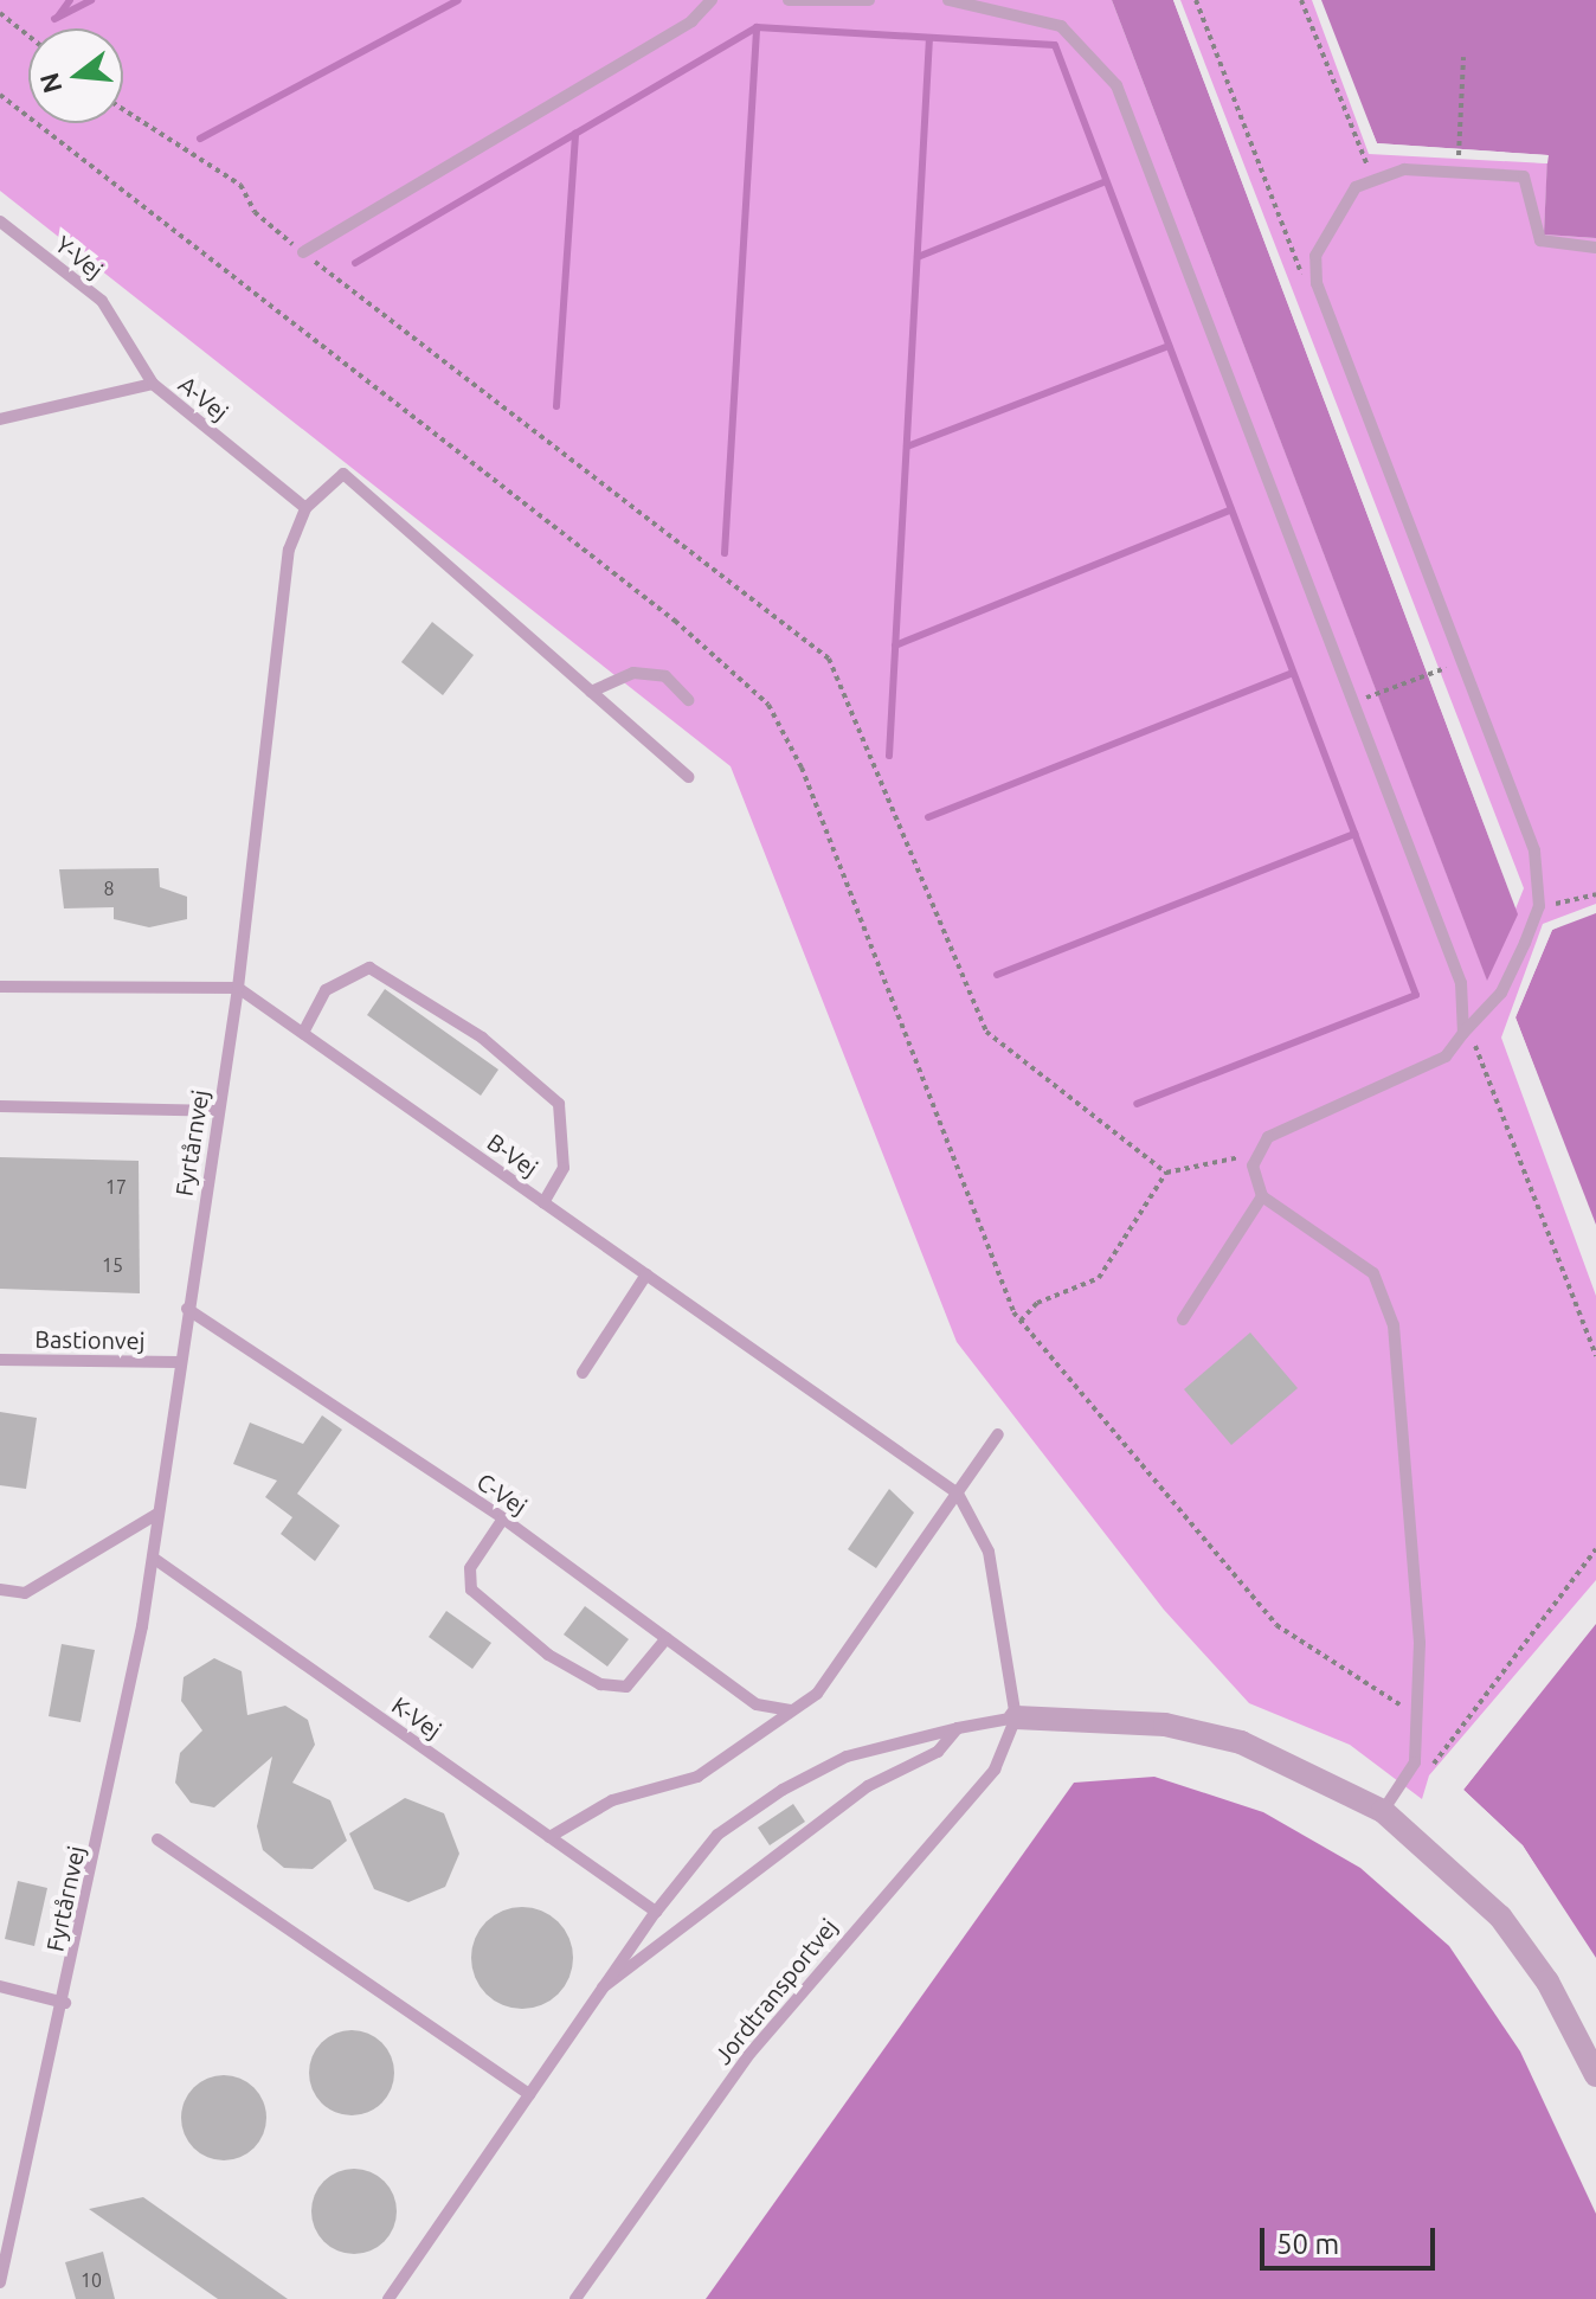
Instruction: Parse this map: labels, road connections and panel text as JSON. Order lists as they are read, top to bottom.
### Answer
{
  "streets": {
    "lane": [
      "Y-Vej",
      "A-Vej",
      "Fyrtårnvej",
      "B-Vej",
      "Bastionvej",
      "C-Vej",
      "K-Vej",
      "Jordtransportvej"
    ]
  },
  "crossings": [
    ["Y-Vej", "A-Vej"],
    ["A-Vej", "Fyrtårnvej"],
    ["Fyrtårnvej", "B-Vej"],
    ["Fyrtårnvej", "Bastionvej"],
    ["Fyrtårnvej", "C-Vej"],
    ["Fyrtårnvej", "K-Vej"]
  ],
  "house_numbers": [
    "8",
    "17",
    "15",
    "10"
  ],
  "scale_bar": "50 m",
  "north": "left"
}
